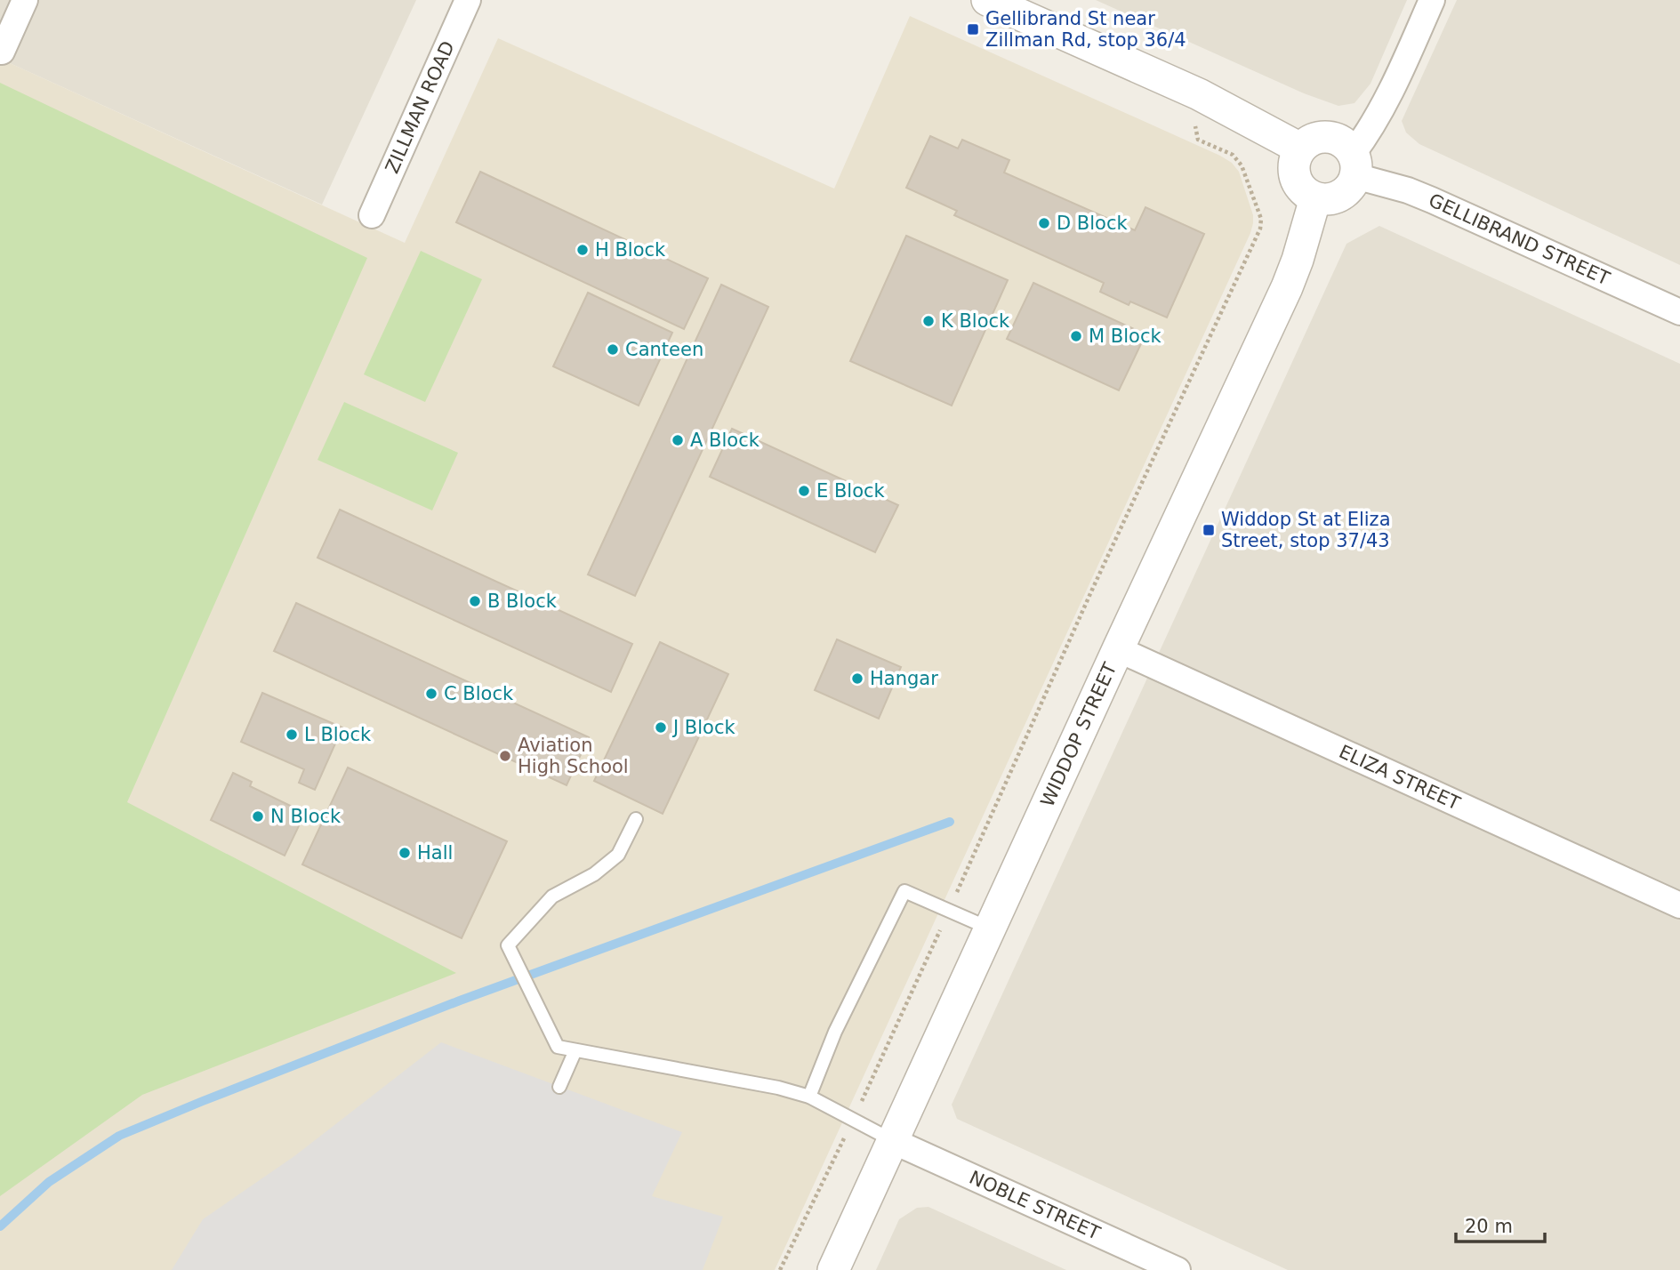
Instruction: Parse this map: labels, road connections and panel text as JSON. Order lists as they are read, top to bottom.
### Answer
{
  "streets": {
    "street": [
      "ZILLMAN ROAD",
      "GELLIBRAND STREET",
      "WIDDOP STREET",
      "ELIZA STREET",
      "NOBLE STREET"
    ]
  },
  "crossings": [
    ["GELLIBRAND STREET", "WIDDOP STREET"],
    ["WIDDOP STREET", "ELIZA STREET"],
    ["WIDDOP STREET", "NOBLE STREET"]
  ],
  "places": {
    "transit": ["Gellibrand St near Zillman Rd, stop 36/4", "Widdop St at Eliza Street, stop 37/43"],
    "other": [
      "D Block",
      "H Block",
      "K Block",
      "M Block",
      "Canteen",
      "A Block",
      "E Block",
      "B Block",
      "Hangar",
      "C Block",
      "J Block",
      "L Block",
      "Aviation High School",
      "N Block",
      "Hall"
    ]
  },
  "scale_bar": "20 m"
}
